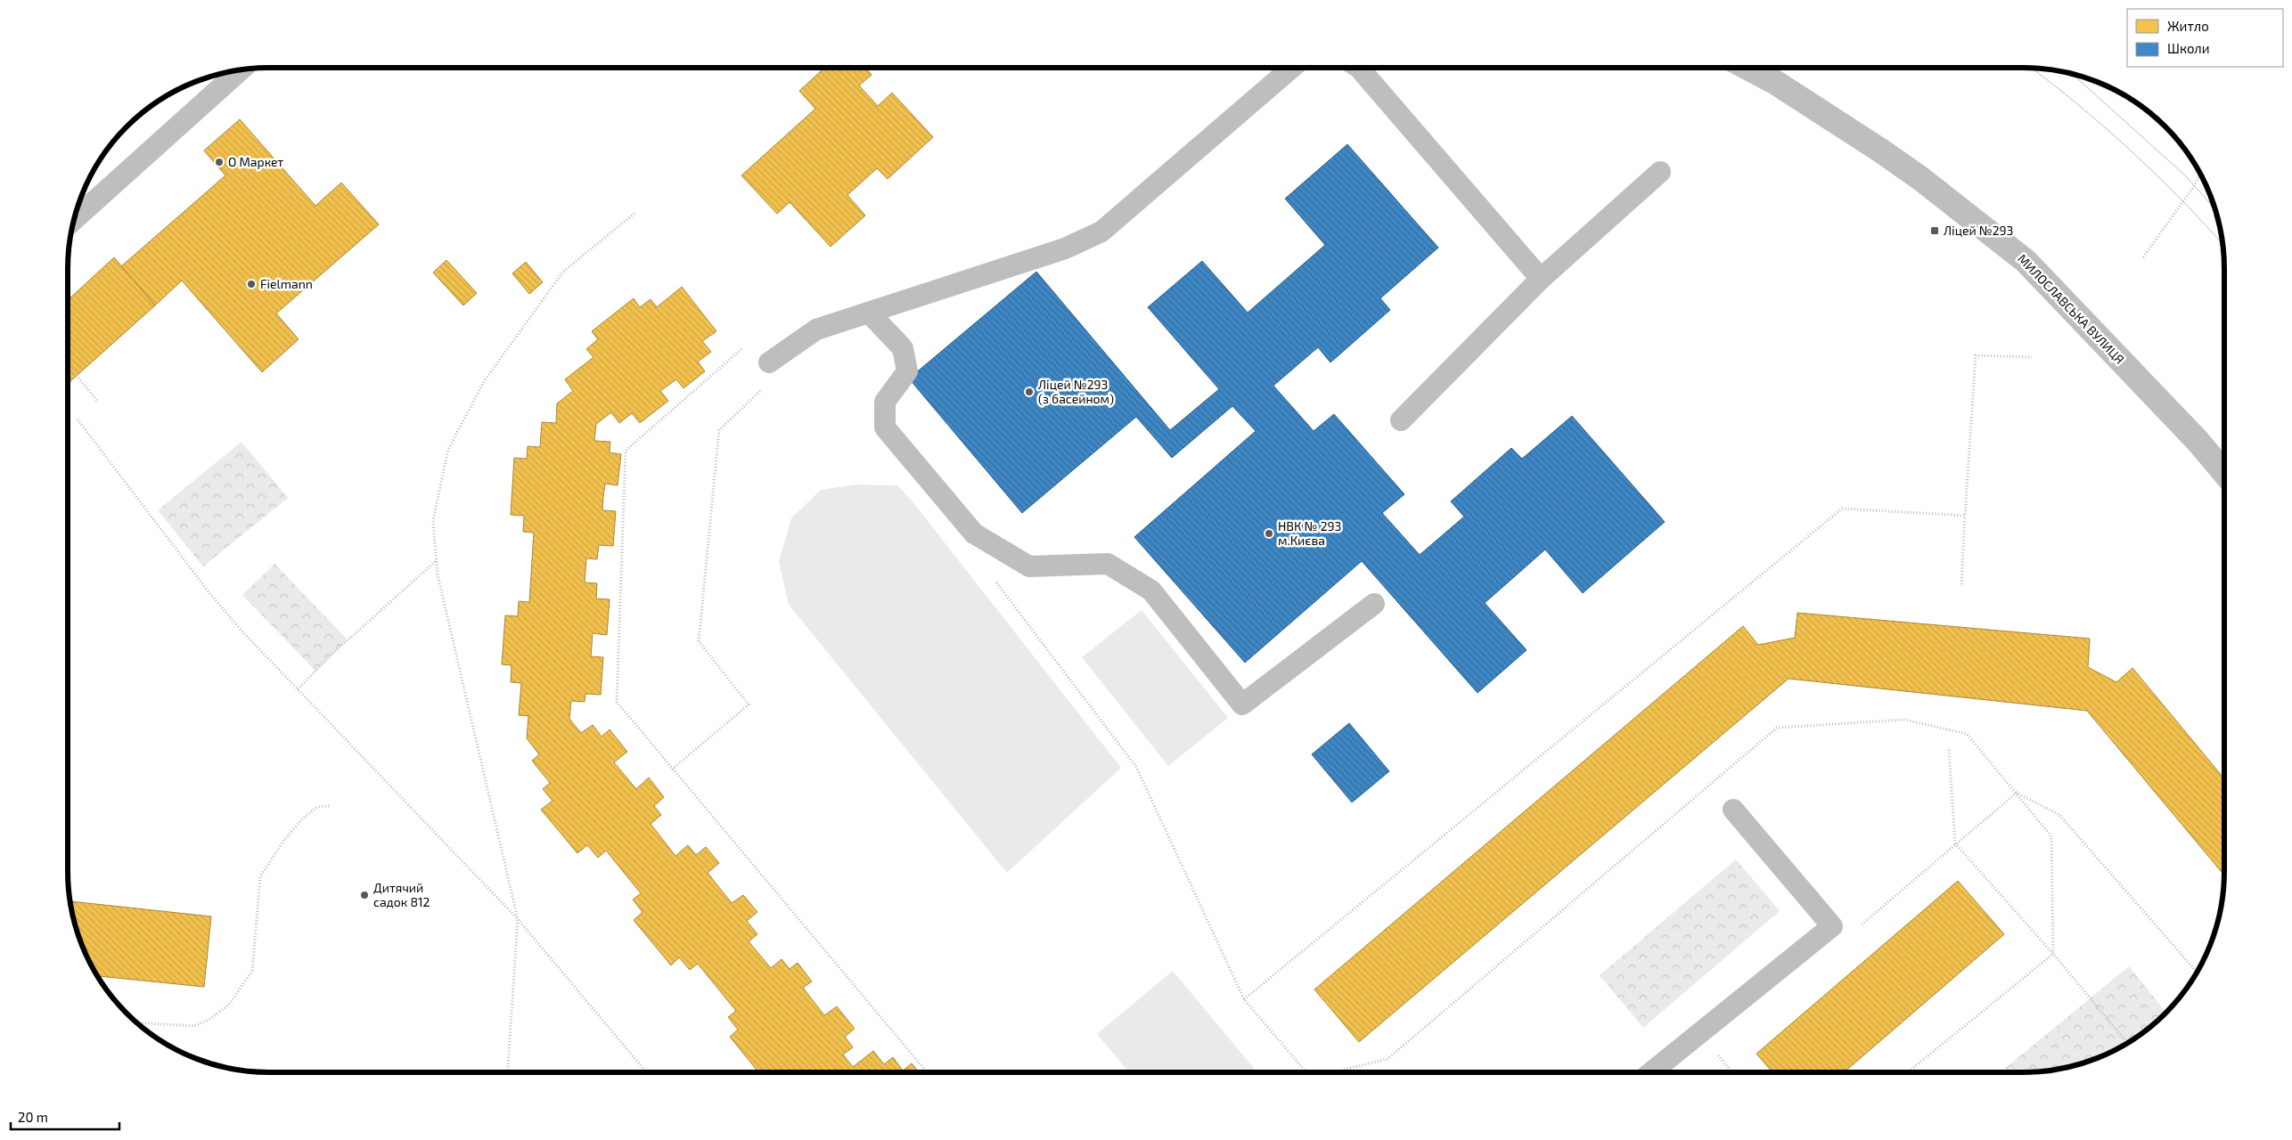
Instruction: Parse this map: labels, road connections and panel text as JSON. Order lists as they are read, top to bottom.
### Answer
{
  "streets": {
    "street": ["МИЛОСЛАВСЬКА ВУЛИЦЯ"]
  },
  "places": {
    "other": [
      "О Маркет",
      "Fielmann",
      "Ліцей №293 (з басейном)",
      "НВК № 293 м.Києва",
      "Дитячий садок 812"
    ],
    "transit": ["Ліцей №293"]
  },
  "legend": ["Житло", "Школи"],
  "scale_bar": "20 m"
}
